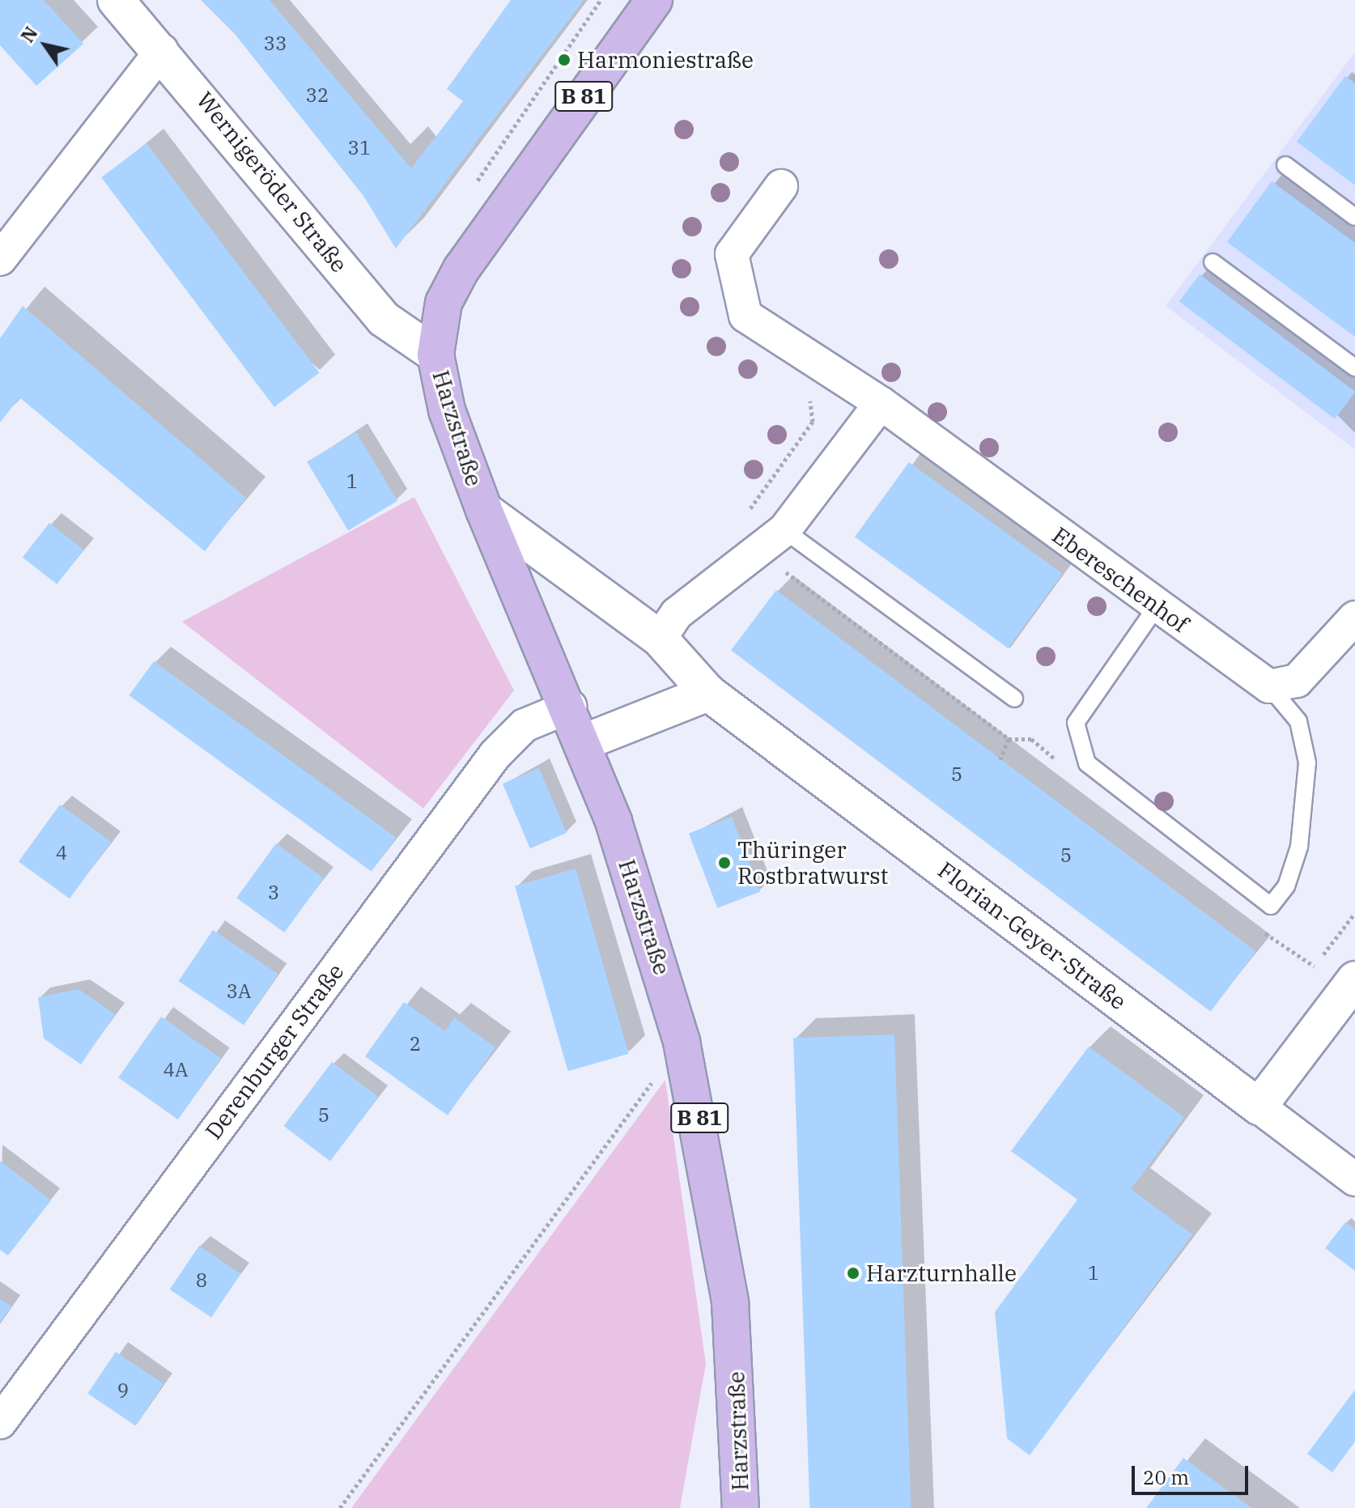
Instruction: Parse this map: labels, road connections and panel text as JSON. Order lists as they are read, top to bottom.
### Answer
{
  "streets": {
    "main road": ["B 81", "Harzstraße"],
    "street": [
      "Wernigeröder Straße",
      "Ebereschenhof",
      "Florian-Geyer-Straße",
      "Derenburger Straße"
    ]
  },
  "crossings": [
    ["B 81", "Wernigeröder Straße"],
    ["B 81", "Harzstraße"],
    ["Wernigeröder Straße", "Harzstraße"],
    ["Harzstraße", "Florian-Geyer-Straße"],
    ["Harzstraße", "Derenburger Straße"]
  ],
  "places": ["Harmoniestraße", "Thüringer Rostbratwurst", "Harzturnhalle"],
  "house_numbers": [
    "33",
    "32",
    "31",
    "1",
    "5",
    "4",
    "5",
    "3",
    "3A",
    "2",
    "4A",
    "5",
    "1",
    "8",
    "9"
  ],
  "scale_bar": "20 m",
  "north": "top left"
}
